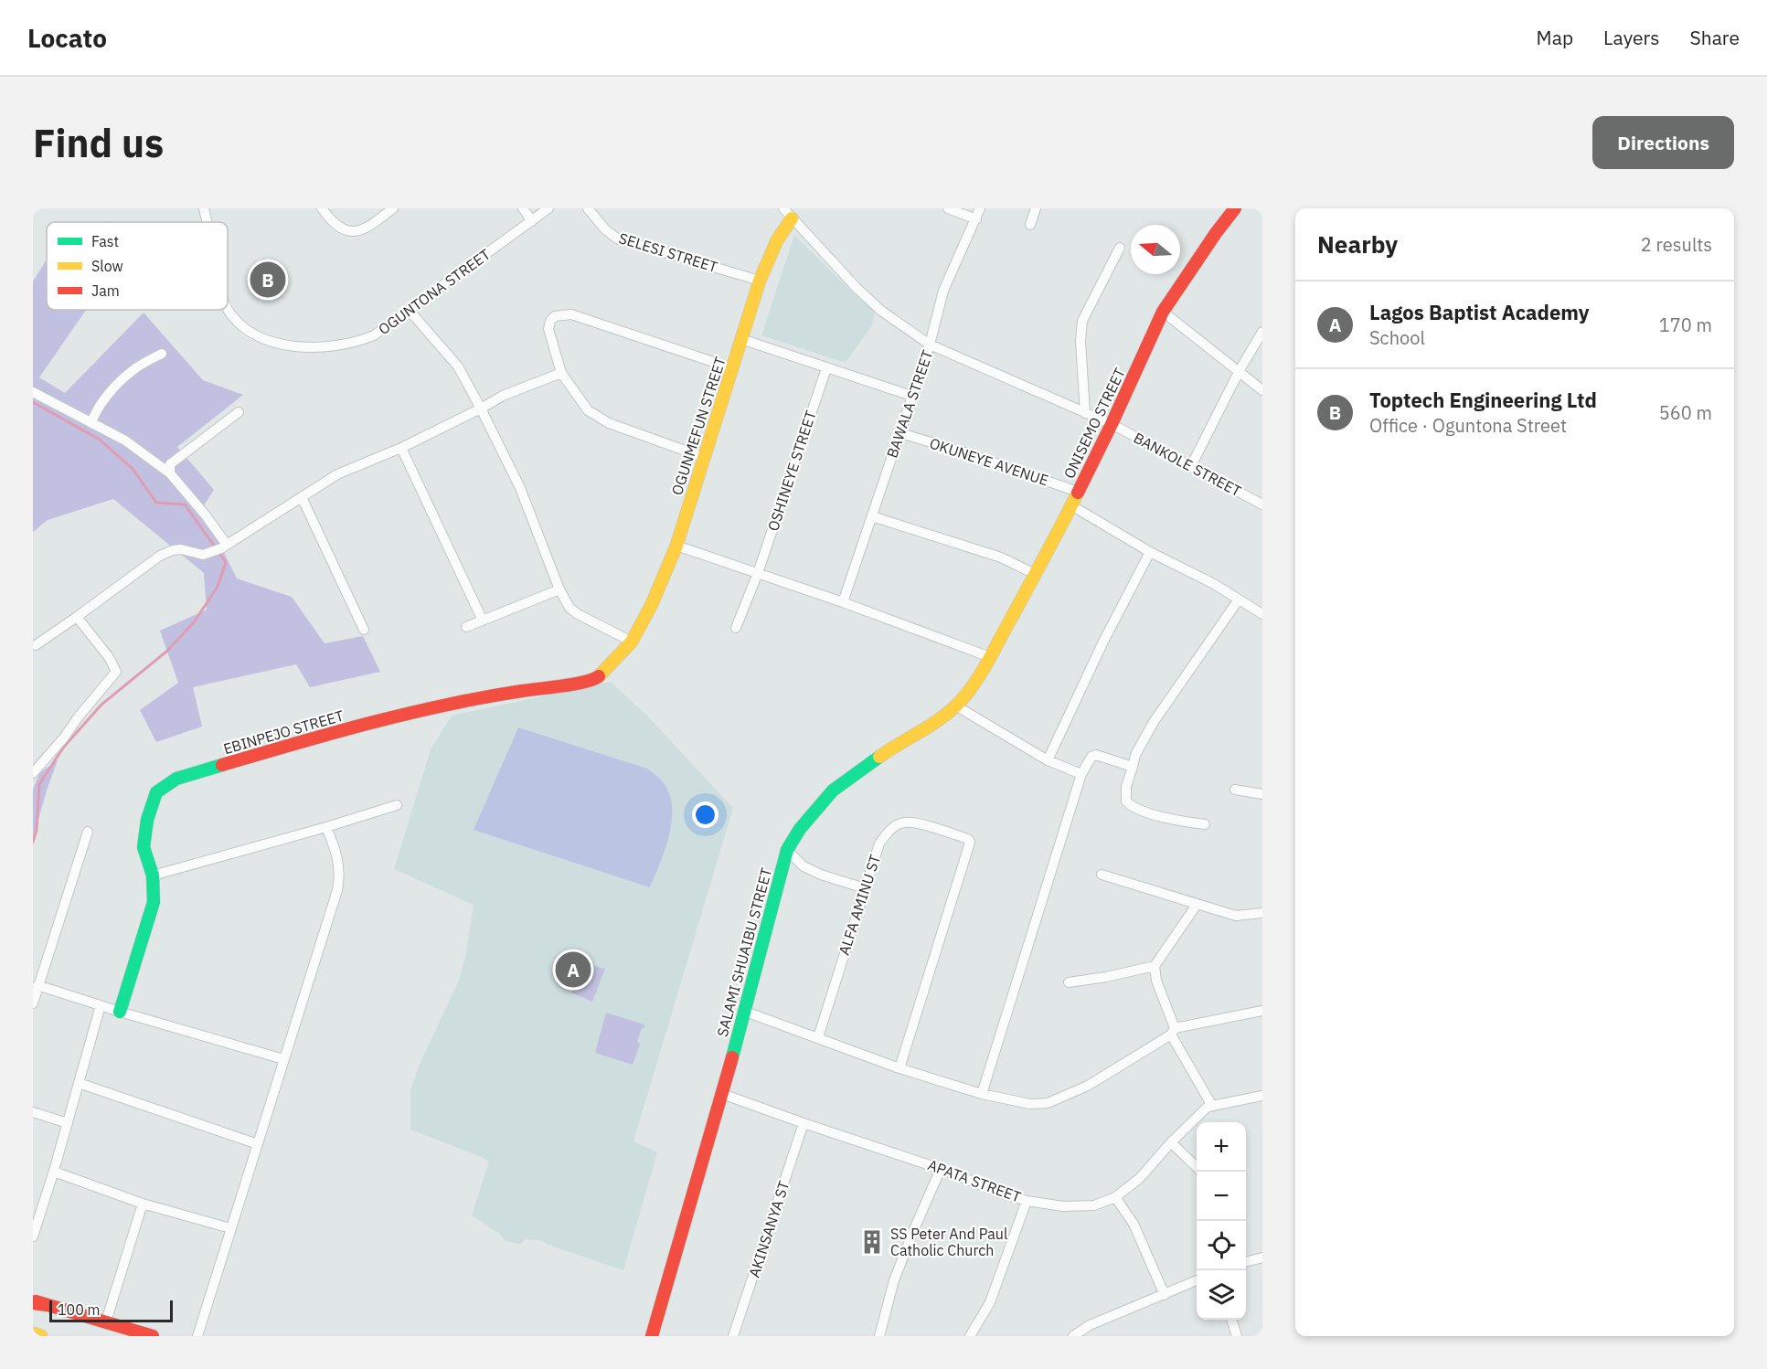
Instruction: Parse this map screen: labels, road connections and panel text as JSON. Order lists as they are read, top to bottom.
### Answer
{
  "streets": {
    "main road": [
      "ONISEMO STREET",
      "OGUNMEFUN STREET",
      "EBINPEJO STREET",
      "SALAMI SHUAIBU STREET"
    ],
    "street": [
      "SELESI STREET",
      "OGUNTONA STREET",
      "BAWALA STREET",
      "OKUNEYE AVENUE",
      "BANKOLE STREET",
      "OSHINEYE STREET",
      "ALFA AMINU ST",
      "APATA STREET",
      "AKINSANYA ST"
    ]
  },
  "crossings": [
    ["SELESI STREET", "OGUNMEFUN STREET"],
    ["BAWALA STREET", "OKUNEYE AVENUE"],
    ["BAWALA STREET", "BANKOLE STREET"],
    ["ONISEMO STREET", "OKUNEYE AVENUE"],
    ["ONISEMO STREET", "BANKOLE STREET"],
    ["ONISEMO STREET", "SALAMI SHUAIBU STREET"],
    ["OGUNMEFUN STREET", "BANKOLE STREET"],
    ["OGUNMEFUN STREET", "EBINPEJO STREET"],
    ["SALAMI SHUAIBU STREET", "APATA STREET"],
    ["APATA STREET", "AKINSANYA ST"]
  ],
  "places": {
    "building": ["SS Peter And Paul Catholic Church"]
  },
  "legend": ["Fast", "Slow", "Jam"],
  "scale_bar": "100 m",
  "north": "left",
  "page": {
    "header": "Locato",
    "nav": ["Map", "Layers", "Share"],
    "buttons": "Directions",
    "title": "Find us",
    "heading": ["Nearby", "2 results"],
    "pins": ["B", "A"],
    "list": [
      {
        "mark": "A",
        "name": "Lagos Baptist Academy",
        "note": "School",
        "value": "170 m"
      },
      {
        "mark": "B",
        "name": "Toptech Engineering Ltd",
        "note": "Office · Oguntona Street",
        "value": "560 m"
      }
    ],
    "map_buttons": ["+", "−"],
    "scale": "100 m"
  }
}
